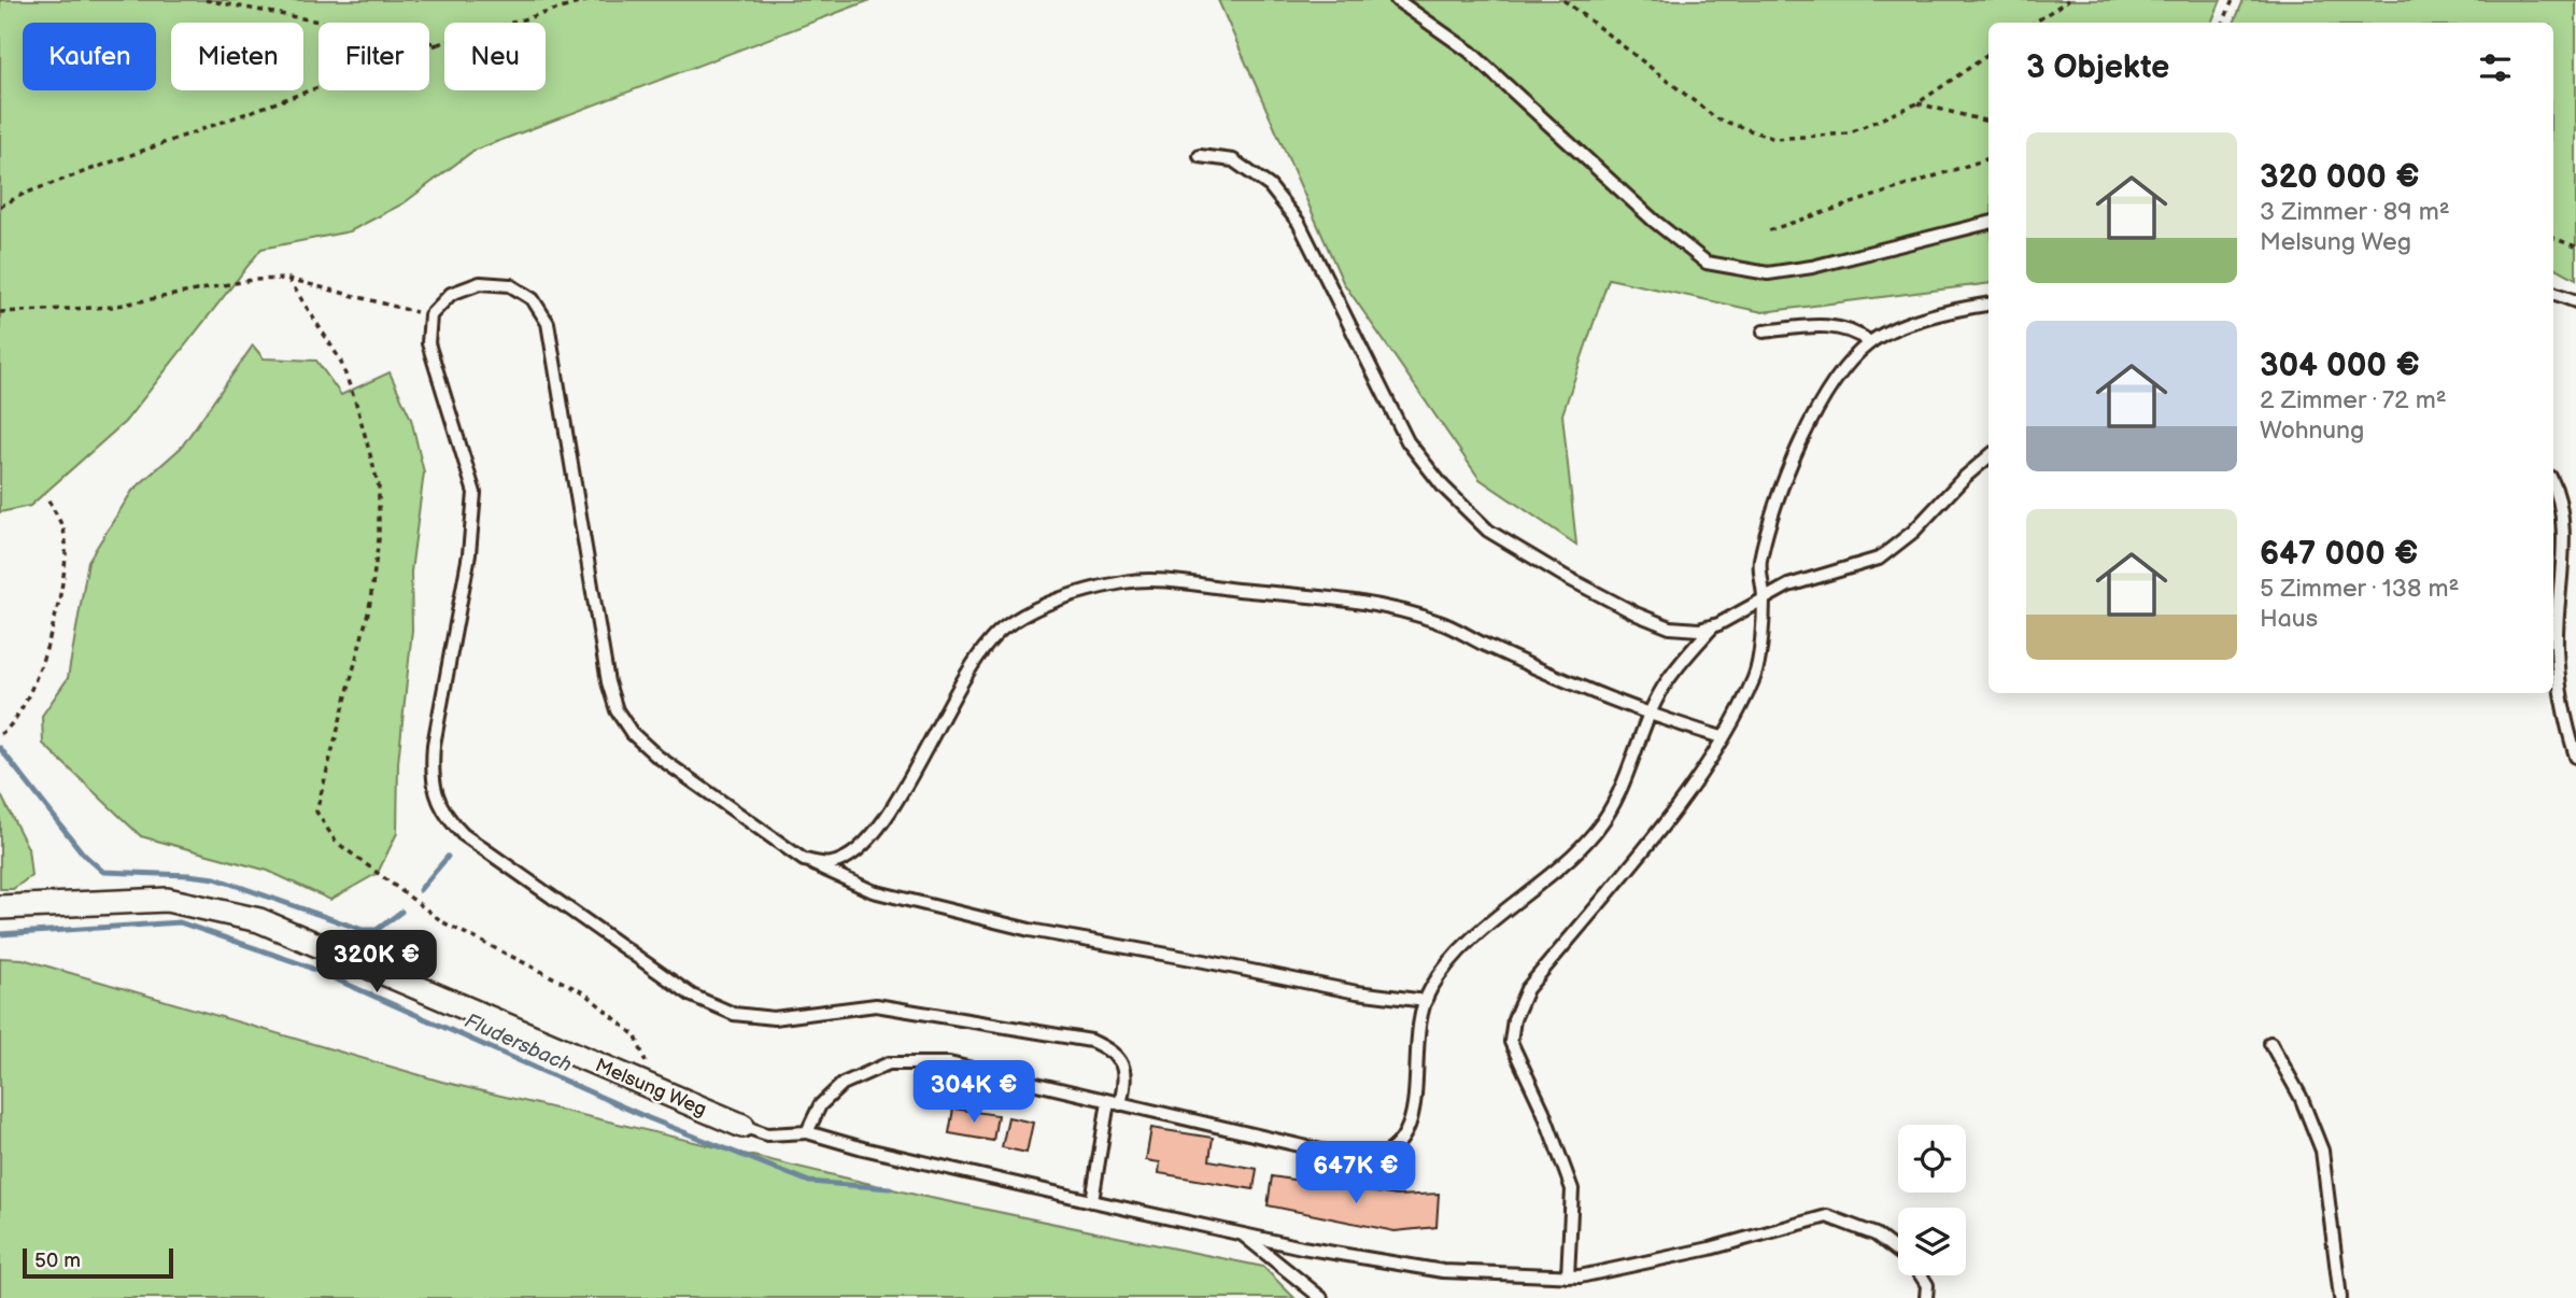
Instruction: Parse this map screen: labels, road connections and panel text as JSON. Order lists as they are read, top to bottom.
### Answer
{
  "streets": {
    "street": ["Melsung Weg"]
  },
  "water": ["Fludersbach"],
  "scale_bar": "50 m",
  "page": {
    "chip": [
      "Kaufen",
      "Mieten",
      "Filter",
      "Neu"
    ],
    "heading": "3 Objekte",
    "list": [
      {
        "name": "320 000 €",
        "note": "3 Zimmer · 89 m² · Melsung Weg"
      },
      {
        "name": "304 000 €",
        "note": "2 Zimmer · 72 m² · Wohnung"
      },
      {
        "name": "647 000 €",
        "note": "5 Zimmer · 138 m² · Haus"
      }
    ],
    "price": ["320K €", "304K €", "647K €"],
    "scale": "50 m"
  }
}
